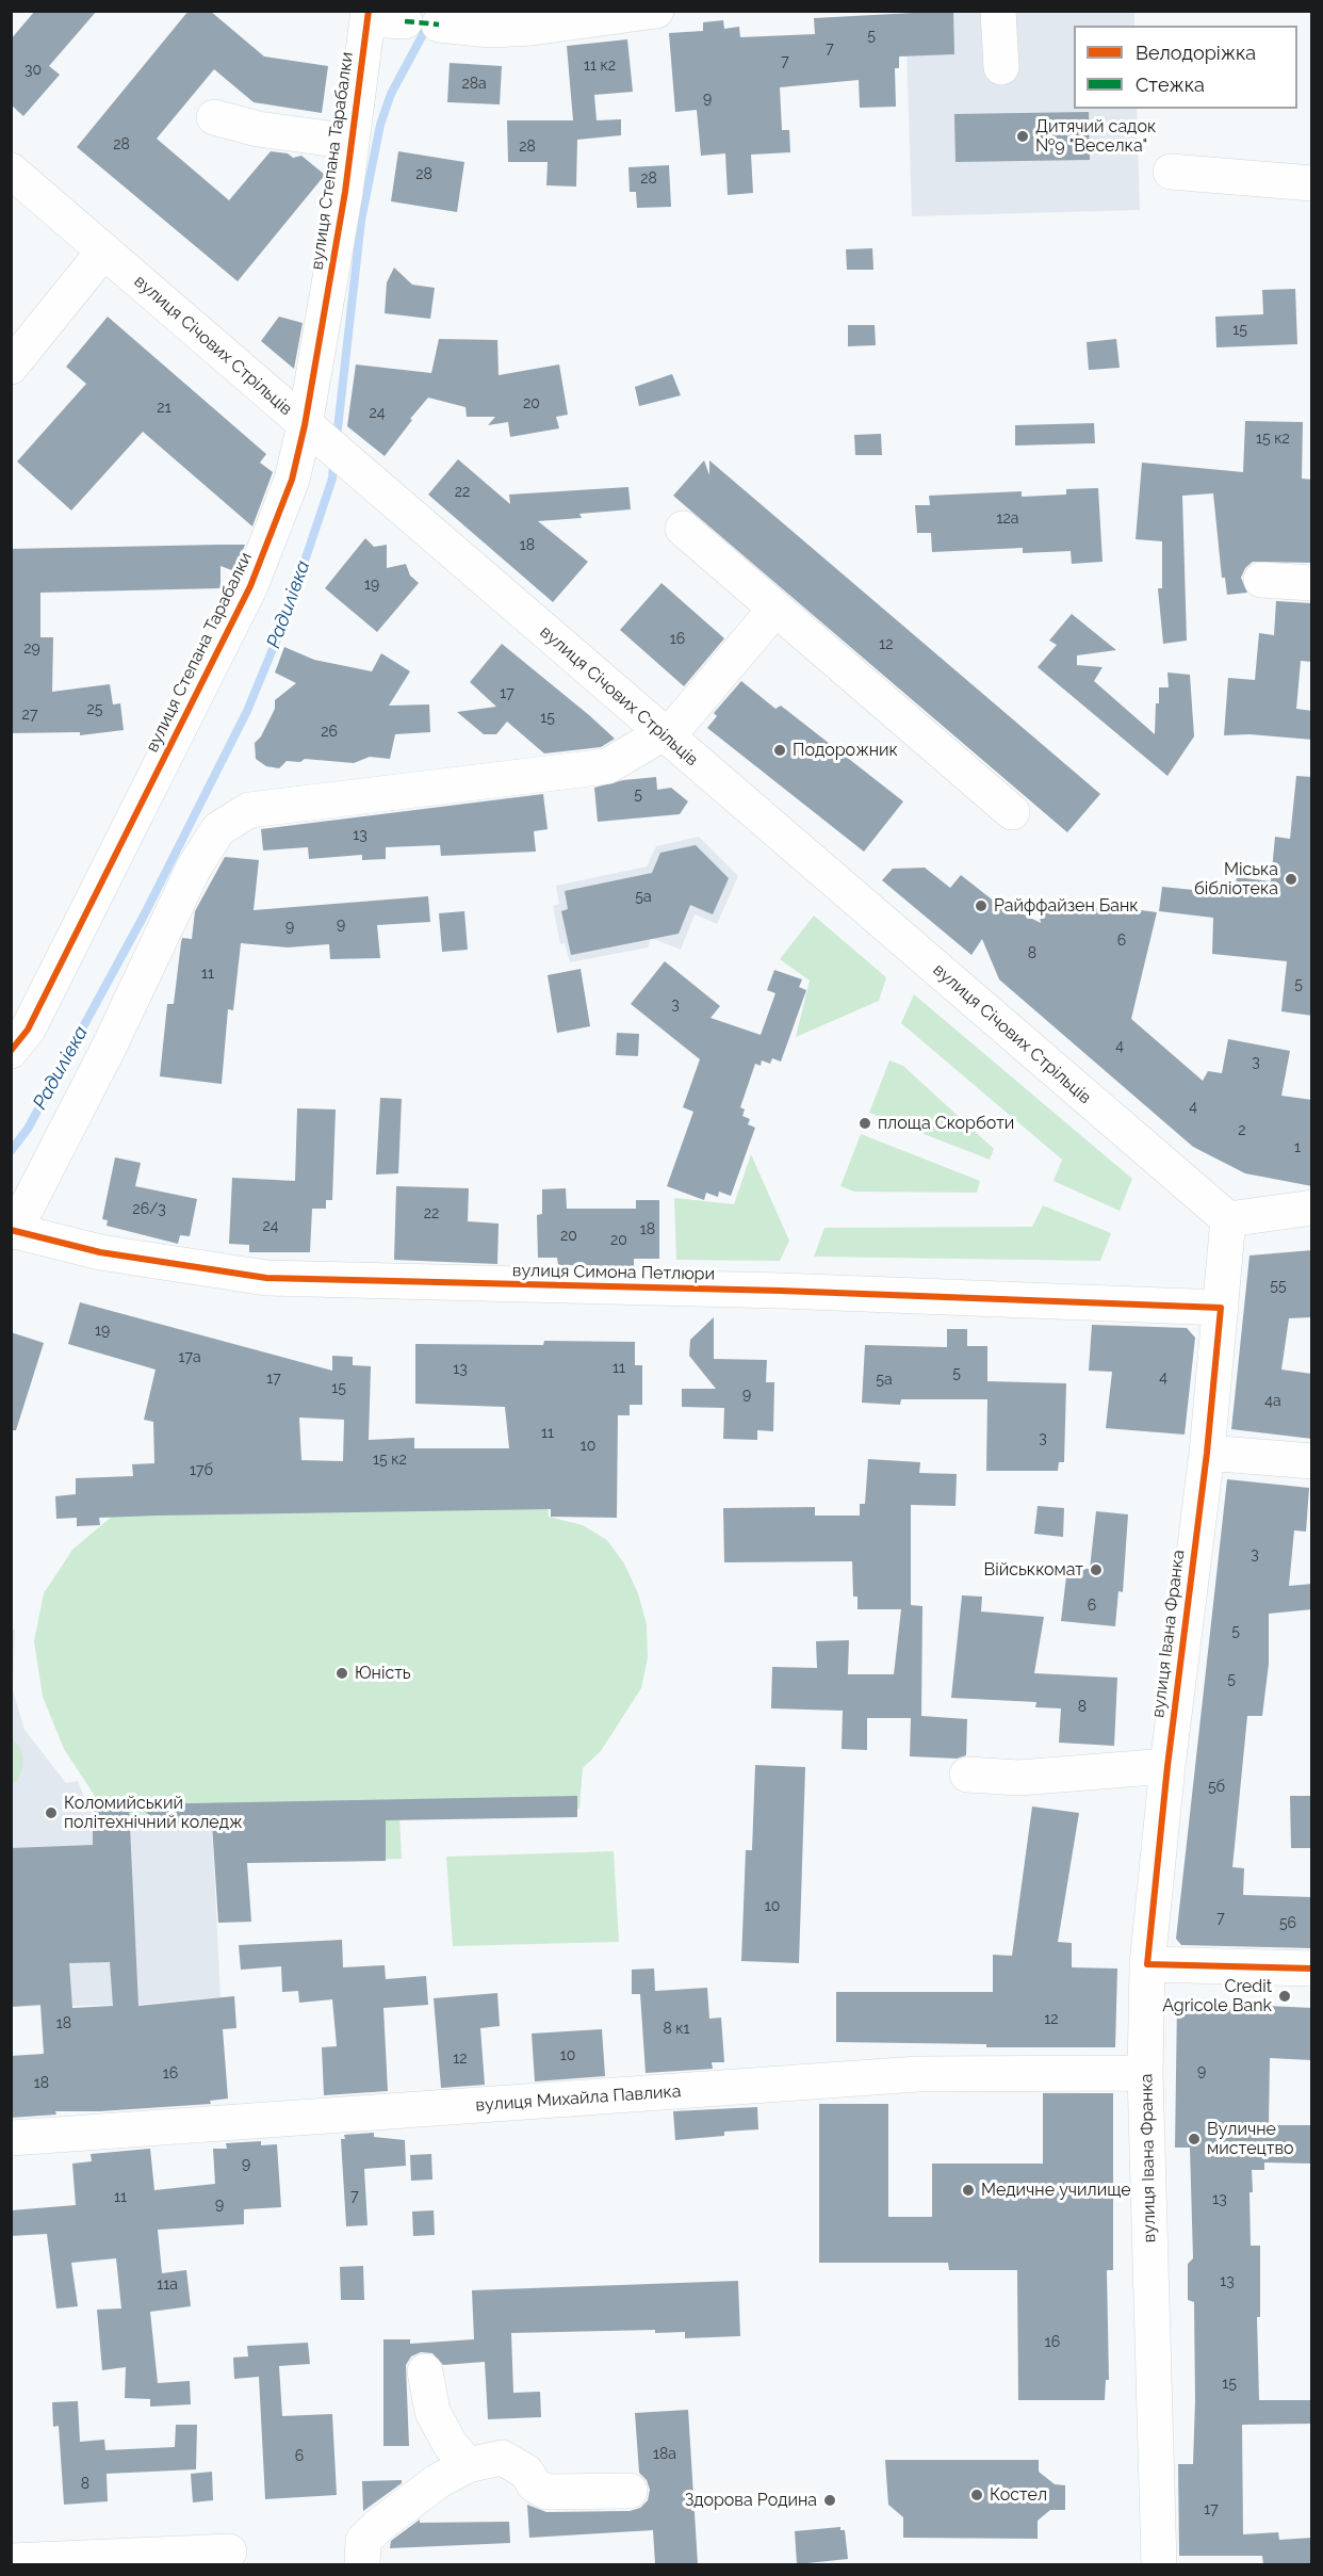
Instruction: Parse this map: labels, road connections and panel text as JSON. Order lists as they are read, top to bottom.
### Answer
{
  "streets": {
    "street": [
      "вулиця Степана Тарабалки",
      "вулиця Січових Стрільців",
      "вулиця Симона Петлюри",
      "вулиця Івана Франка",
      "вулиця Михайла Павлика"
    ]
  },
  "crossings": [
    ["вулиця Степана Тарабалки", "вулиця Січових Стрільців"],
    ["вулиця Січових Стрільців", "вулиця Івана Франка"],
    ["вулиця Симона Петлюри", "вулиця Івана Франка"],
    ["вулиця Івана Франка", "вулиця Михайла Павлика"]
  ],
  "water": ["Радилівка"],
  "places": [
    "Дитячий садок №9 \"Веселка\"",
    "Подорожник",
    "Міська бібліотека",
    "Райффайзен Банк",
    "площа Скорботи",
    "Військкомат",
    "Юність",
    "Коломийський політехнічний коледж",
    "Credit Agricole Bank",
    "Вуличне мистецтво",
    "Медичне училище",
    "Костел",
    "Здорова Родина"
  ],
  "house_numbers": [
    "5",
    "7",
    "7",
    "11 к2",
    "30",
    "28а",
    "9",
    "28",
    "28",
    "28",
    "28",
    "15",
    "20",
    "21",
    "24",
    "15 к2",
    "22",
    "12а",
    "18",
    "19",
    "16",
    "12",
    "29",
    "17",
    "25",
    "27",
    "15",
    "26",
    "5",
    "13",
    "5а",
    "9",
    "9",
    "6",
    "8",
    "11",
    "5",
    "3",
    "4",
    "3",
    "4",
    "2",
    "1",
    "26/3",
    "22",
    "24",
    "18",
    "20",
    "20",
    "55",
    "19",
    "17а",
    "11",
    "13",
    "5",
    "4",
    "17",
    "5а",
    "15",
    "9",
    "4а",
    "11",
    "3",
    "10",
    "15 к2",
    "17б",
    "3",
    "6",
    "5",
    "5",
    "8",
    "5б",
    "10",
    "7",
    "56",
    "12",
    "18",
    "8 к1",
    "10",
    "12",
    "9",
    "16",
    "18",
    "9",
    "7",
    "11",
    "13",
    "9",
    "13",
    "11а",
    "16",
    "15",
    "18а",
    "6",
    "8",
    "17"
  ],
  "legend": ["Велодоріжка", "Стежка"]
}
